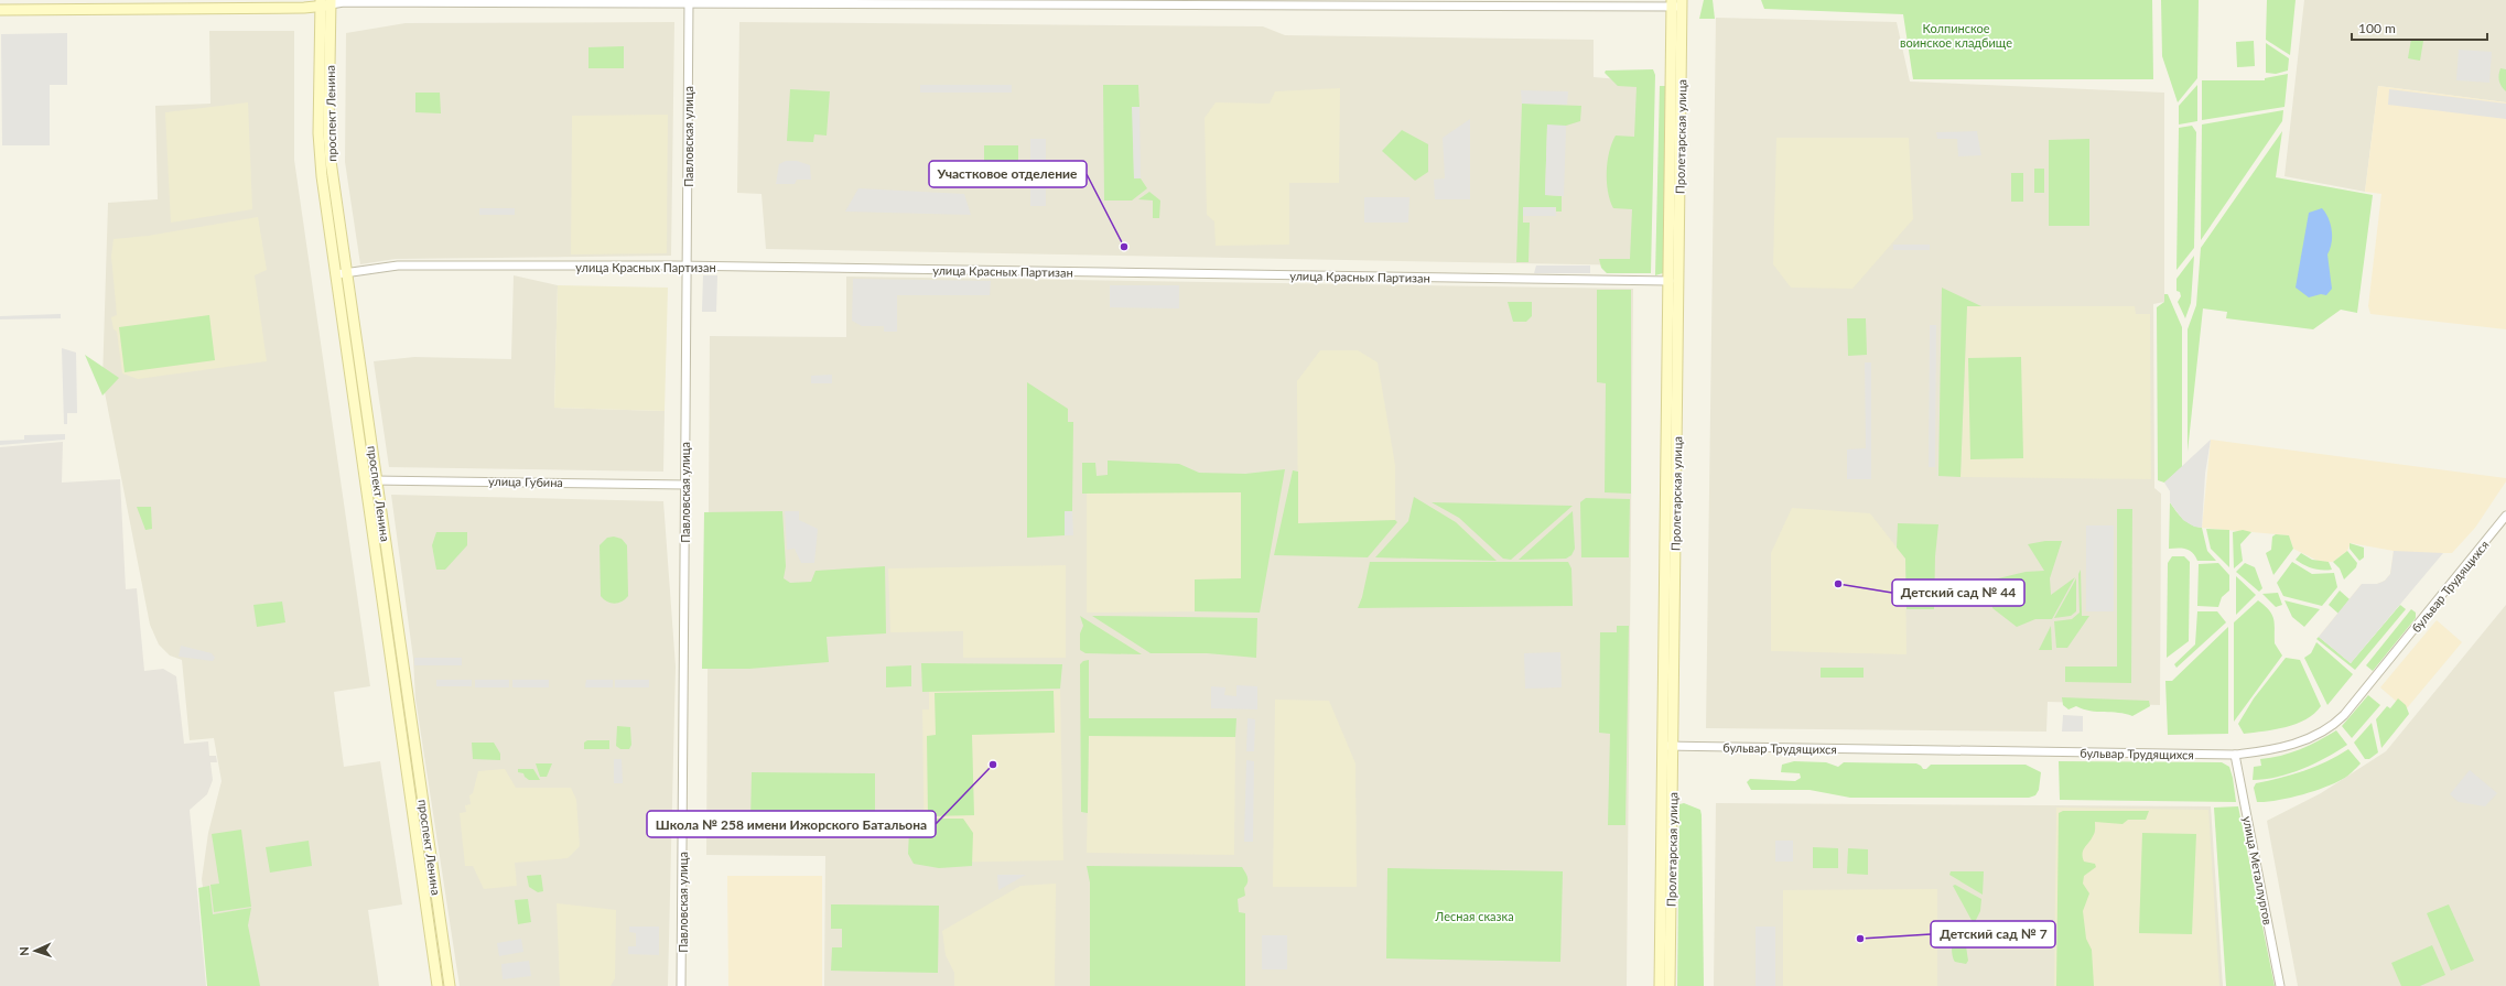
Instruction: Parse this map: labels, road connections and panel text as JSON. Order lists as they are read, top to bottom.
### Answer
{
  "streets": {
    "main road": ["проспект Ленина", "Пролетарская улица"],
    "street": [
      "Павловская улица",
      "улица Красных Партизан",
      "улица Губина",
      "бульвар Трудящихся",
      "улица Металлургов"
    ]
  },
  "crossings": [
    ["проспект Ленина", "улица Красных Партизан"],
    ["проспект Ленина", "улица Губина"],
    ["Павловская улица", "улица Красных Партизан"],
    ["Павловская улица", "улица Губина"],
    ["Пролетарская улица", "улица Красных Партизан"],
    ["Пролетарская улица", "бульвар Трудящихся"],
    ["бульвар Трудящихся", "улица Металлургов"]
  ],
  "parks": ["Колпинское воинское кладбище", "Лесная сказка"],
  "places": [
    "Участковое отделение",
    "Детский сад № 44",
    "Школа № 258 имени Ижорского Батальона",
    "Детский сад № 7"
  ],
  "scale_bar": "100 m",
  "north": "left"
}
